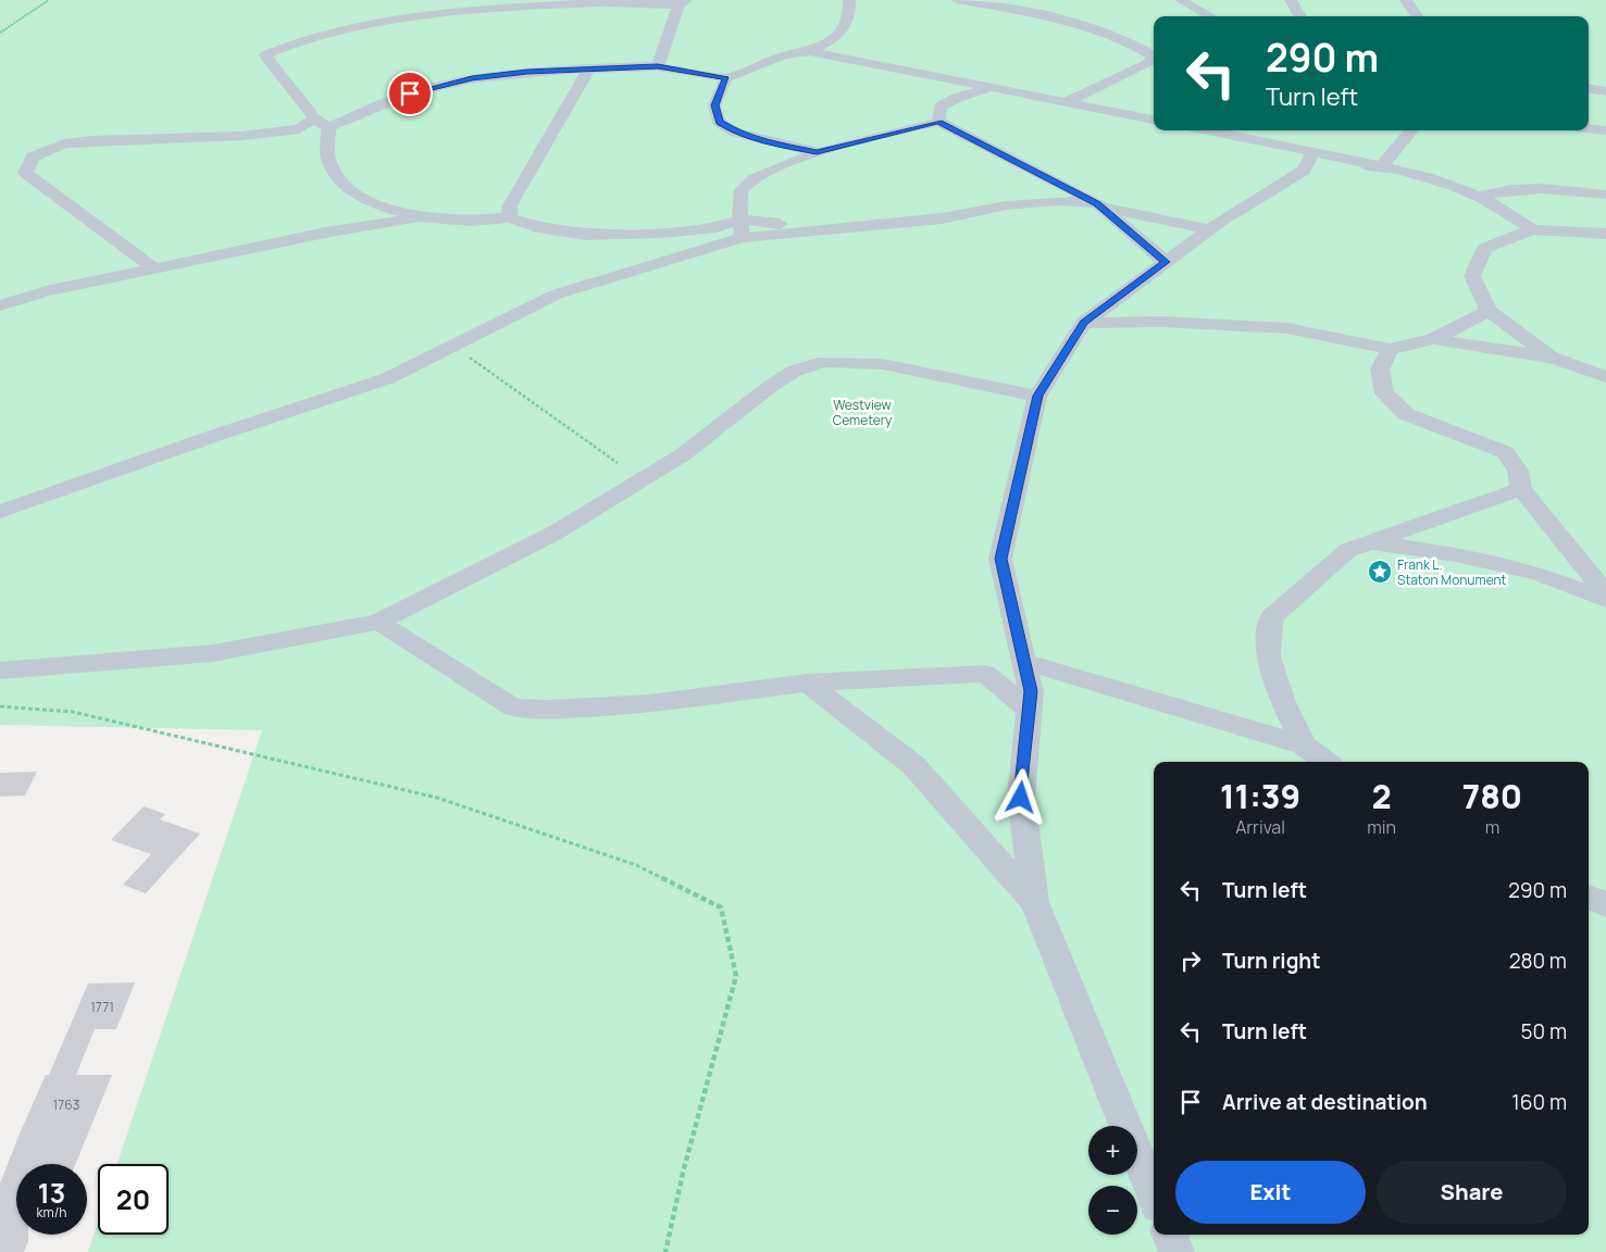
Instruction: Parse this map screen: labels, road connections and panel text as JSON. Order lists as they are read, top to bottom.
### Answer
{
  "parks": ["Westview Cemetery"],
  "places": {
    "place": ["Frank L. Staton Monument"]
  },
  "house_numbers": ["1771", "1763"],
  "page": {
    "turn": ["290 m", "Turn left"],
    "eta": [
      "11:39",
      "Arrival",
      "2",
      "min",
      "780",
      "m"
    ],
    "list": [
      {
        "name": "Turn left",
        "value": "290 m"
      },
      {
        "name": "Turn right",
        "value": "280 m"
      },
      {
        "name": "Turn left",
        "value": "50 m"
      },
      {
        "name": "Arrive at destination",
        "value": "160 m"
      }
    ],
    "map_buttons": ["+", "−"],
    "buttons": ["Exit", "Share"],
    "speed": "13 km/h",
    "limit": "20"
  }
}
